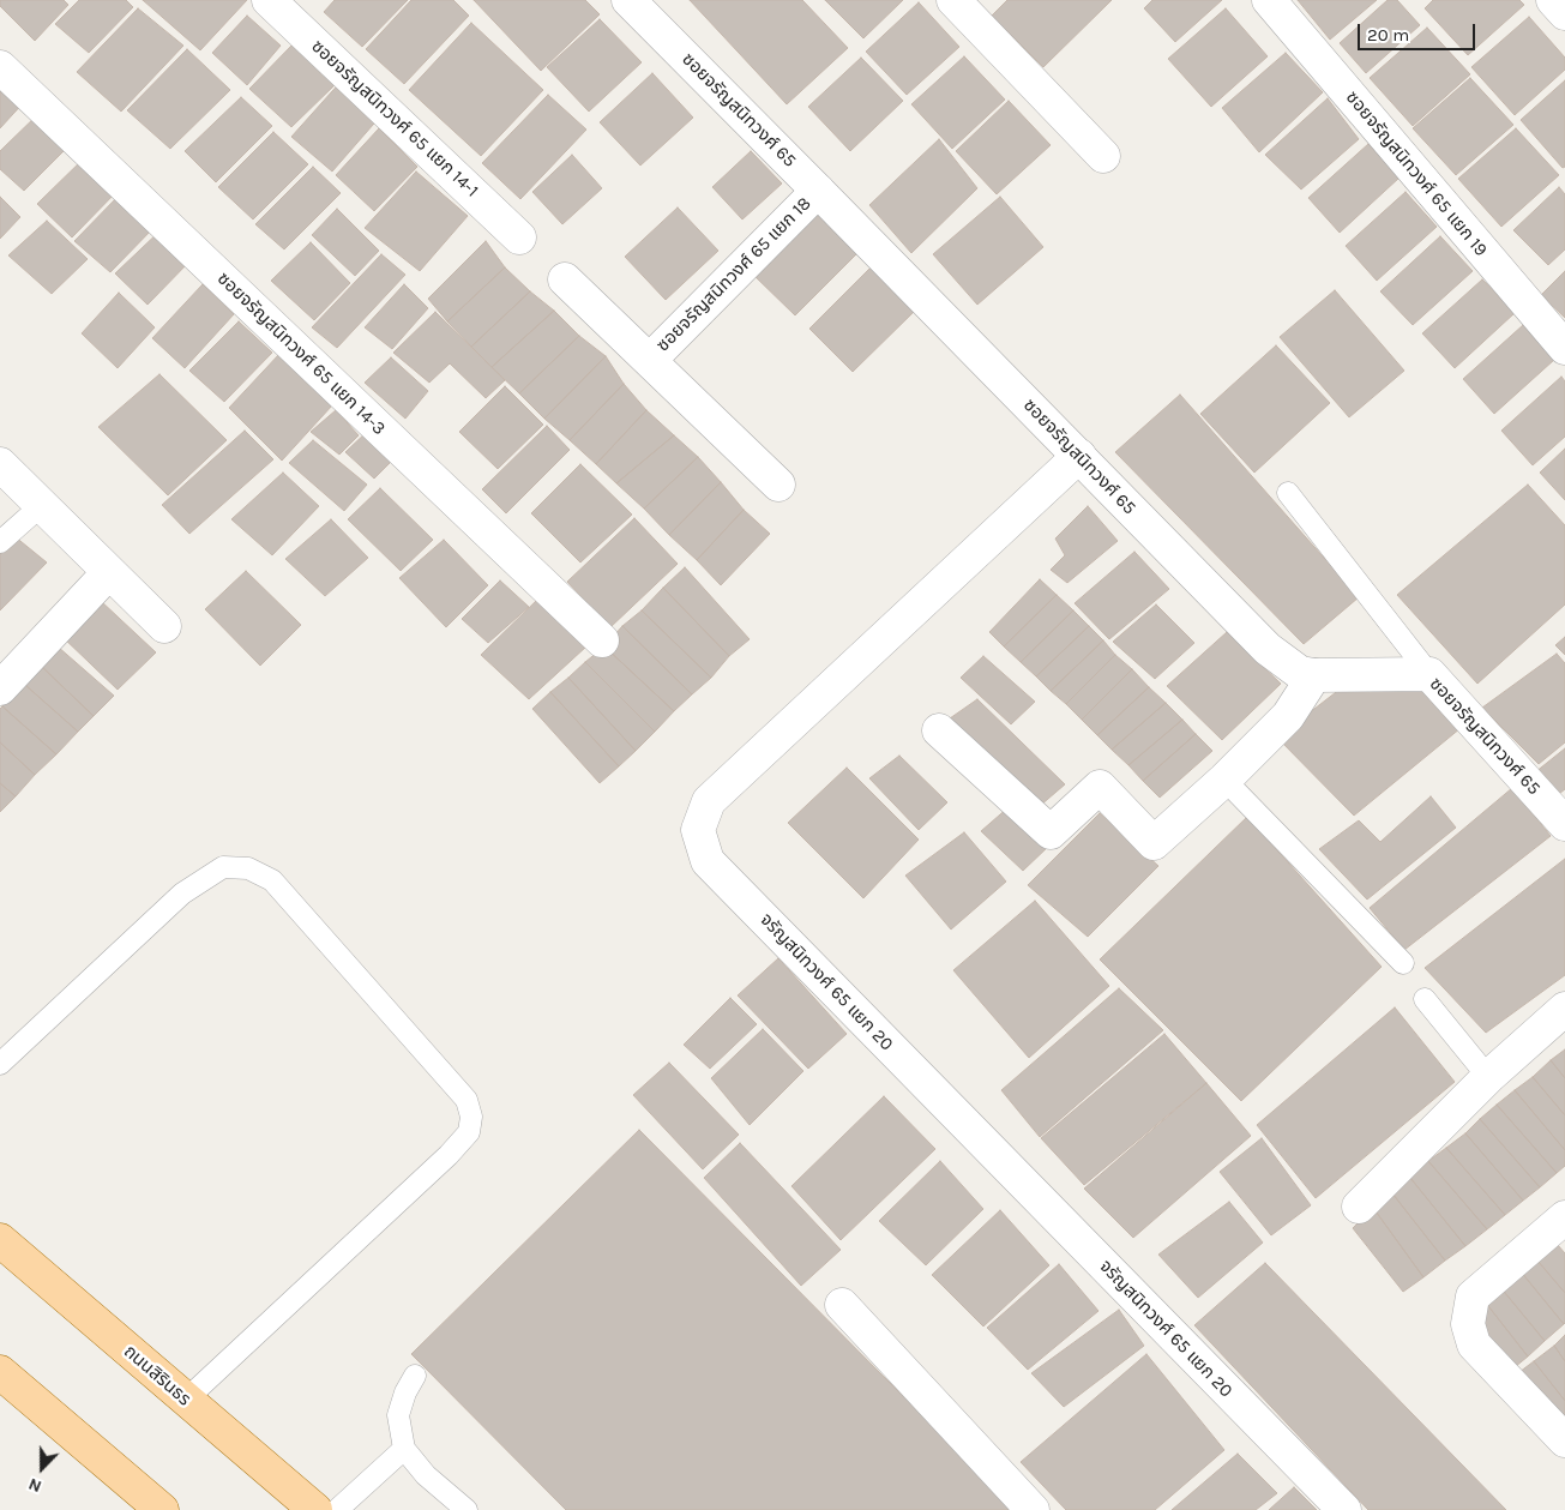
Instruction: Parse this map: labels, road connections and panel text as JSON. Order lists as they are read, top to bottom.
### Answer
{
  "streets": {
    "main road": ["ถนนสิรินธร"],
    "street": [
      "ซอยจรัญสนิทวงศ์ 65",
      "ซอยจรัญสนิทวงศ์ 65 แยก 14-1",
      "ซอยจรัญสนิทวงศ์ 65 แยก 19",
      "ซอยจรัญสนิทวงศ์ 65 แยก 18",
      "ซอยจรัญสนิทวงศ์ 65 แยก 14-3",
      "จรัญสนิทวงศ์ 65 แยก 20"
    ]
  },
  "crossings": [
    ["ซอยจรัญสนิทวงศ์ 65", "ซอยจรัญสนิทวงศ์ 65 แยก 18"],
    ["ซอยจรัญสนิทวงศ์ 65", "จรัญสนิทวงศ์ 65 แยก 20"]
  ],
  "scale_bar": "20 m",
  "north": "bottom"
}
